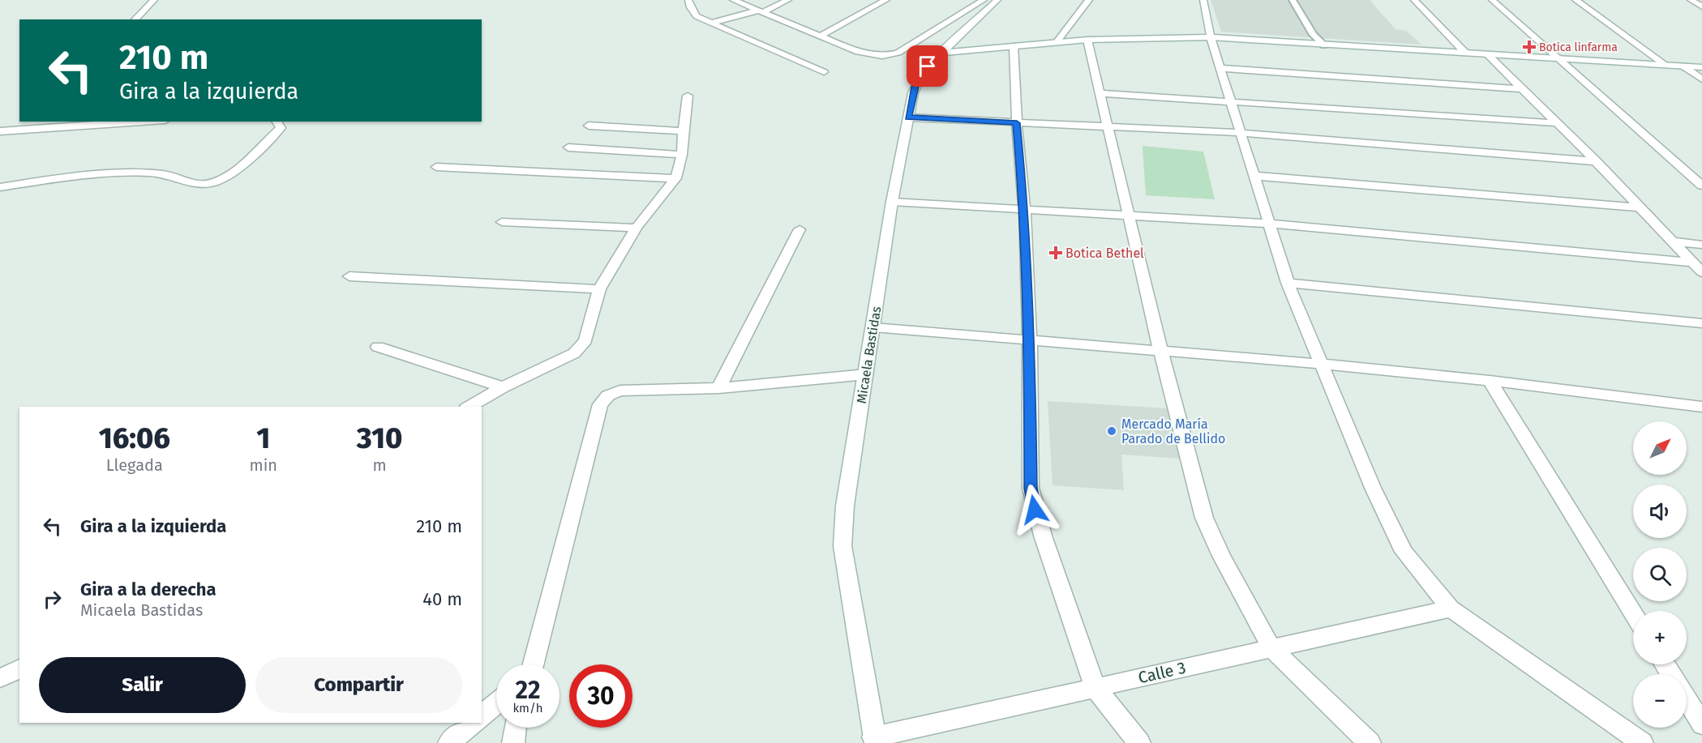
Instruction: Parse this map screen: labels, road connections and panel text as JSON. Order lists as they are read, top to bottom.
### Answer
{
  "streets": {
    "street": ["Micaela Bastidas", "Calle 3"]
  },
  "crossings": [
    ["Micaela Bastidas", "Calle 3"]
  ],
  "places": {
    "health": ["Botica linfarma", "Botica Bethel"],
    "other": ["Mercado María Parado de Bellido"]
  },
  "north": "top right",
  "page": {
    "turn": ["210 m", "Gira a la izquierda"],
    "eta": [
      "16:06",
      "Llegada",
      "1",
      "min",
      "310",
      "m"
    ],
    "map_buttons": ["+", "−"],
    "list": [
      {
        "name": "Gira a la izquierda",
        "value": "210 m"
      },
      {
        "name": "Gira a la derecha",
        "note": "Micaela Bastidas",
        "value": "40 m"
      }
    ],
    "buttons": ["Salir", "Compartir"],
    "speed": "22 km/h",
    "limit": "30"
  }
}
